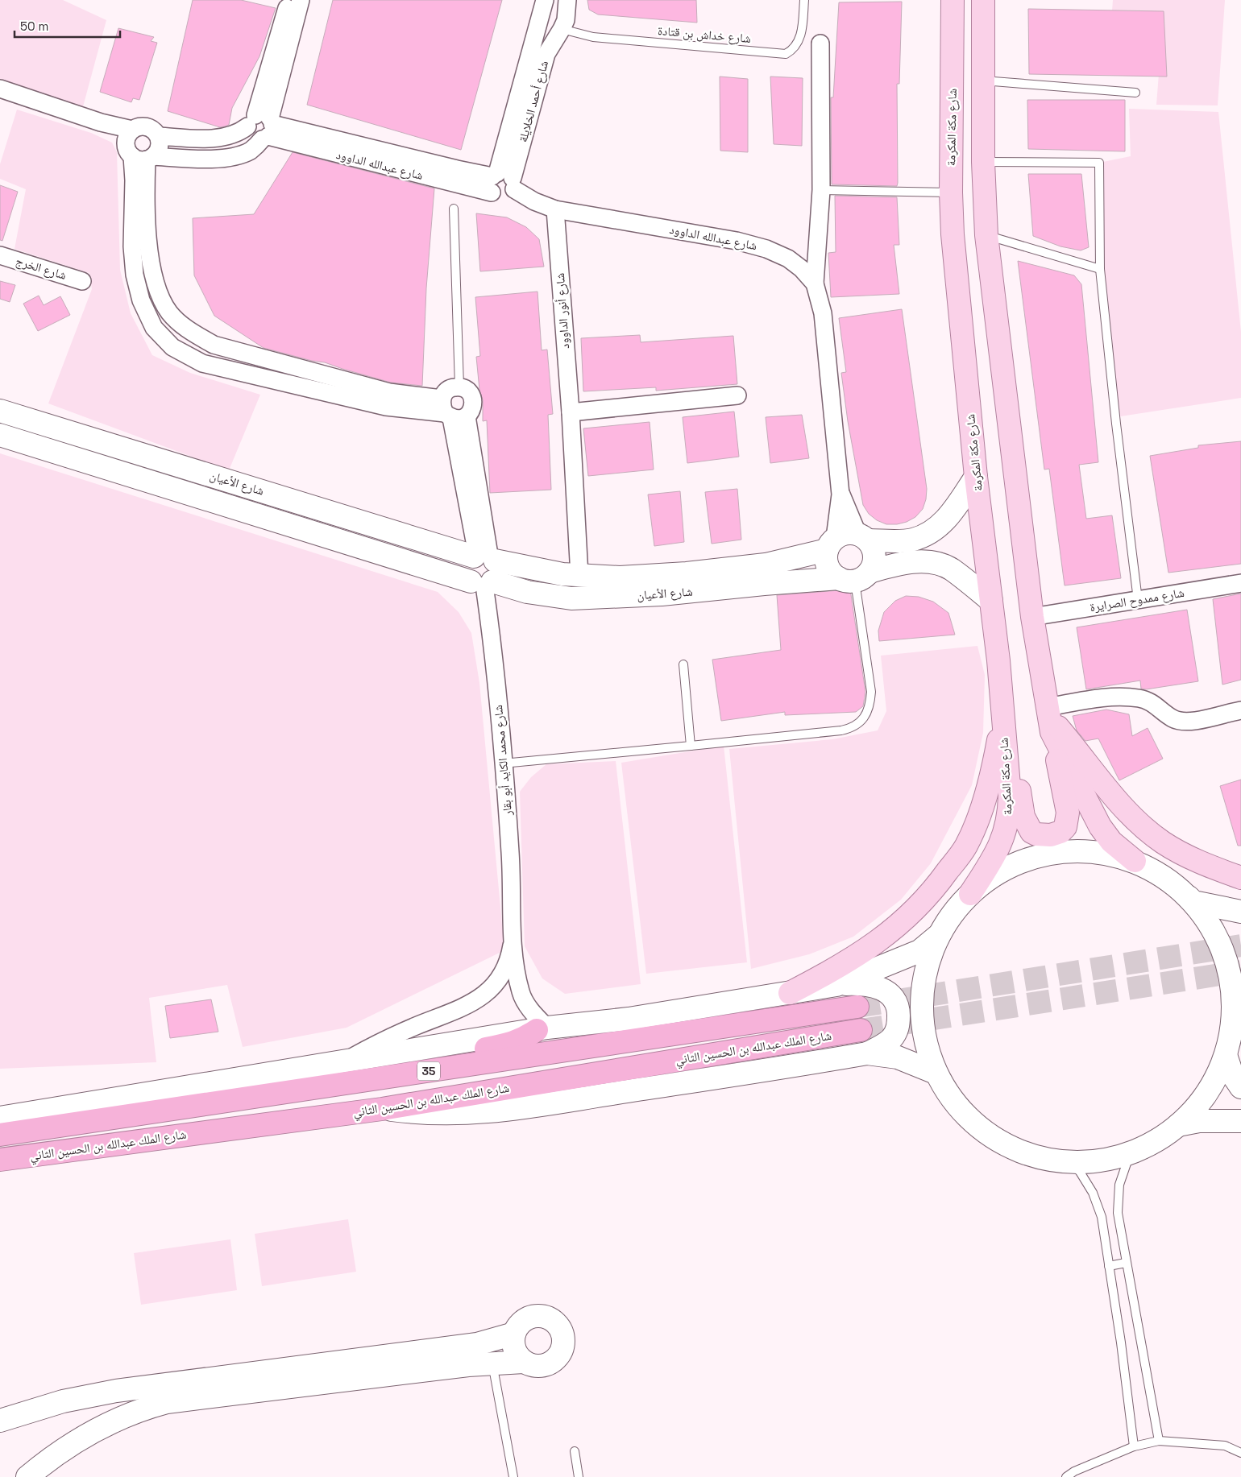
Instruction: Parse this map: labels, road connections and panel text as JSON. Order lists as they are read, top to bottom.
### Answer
{
  "streets": {
    "highway": ["شارع الملك عبدالله بن الحسين الثاني", "35"],
    "main road": ["شارع مكة المكرمة"],
    "street": [
      "شارع أحمد الخلايلة",
      "شارع عبدالله الداوود",
      "شارع الخرج",
      "شارع أنور الداوود",
      "شارع الأعيان",
      "شارع ممدوح الصرايرة",
      "شارع محمد الكايد أبو بقار"
    ],
    "lane": ["شارع خداش بن قتادة"]
  },
  "crossings": [
    ["شارع خداش بن قتادة", "شارع أحمد الخلايلة"],
    ["شارع أحمد الخلايلة", "شارع عبدالله الداوود"],
    ["شارع مكة المكرمة", "شارع الأعيان"],
    ["شارع عبدالله الداوود", "شارع أنور الداوود"],
    ["شارع عبدالله الداوود", "شارع الأعيان"],
    ["شارع أنور الداوود", "شارع الأعيان"],
    ["شارع الأعيان", "شارع محمد الكايد أبو بقار"]
  ],
  "scale_bar": "50 m"
}
